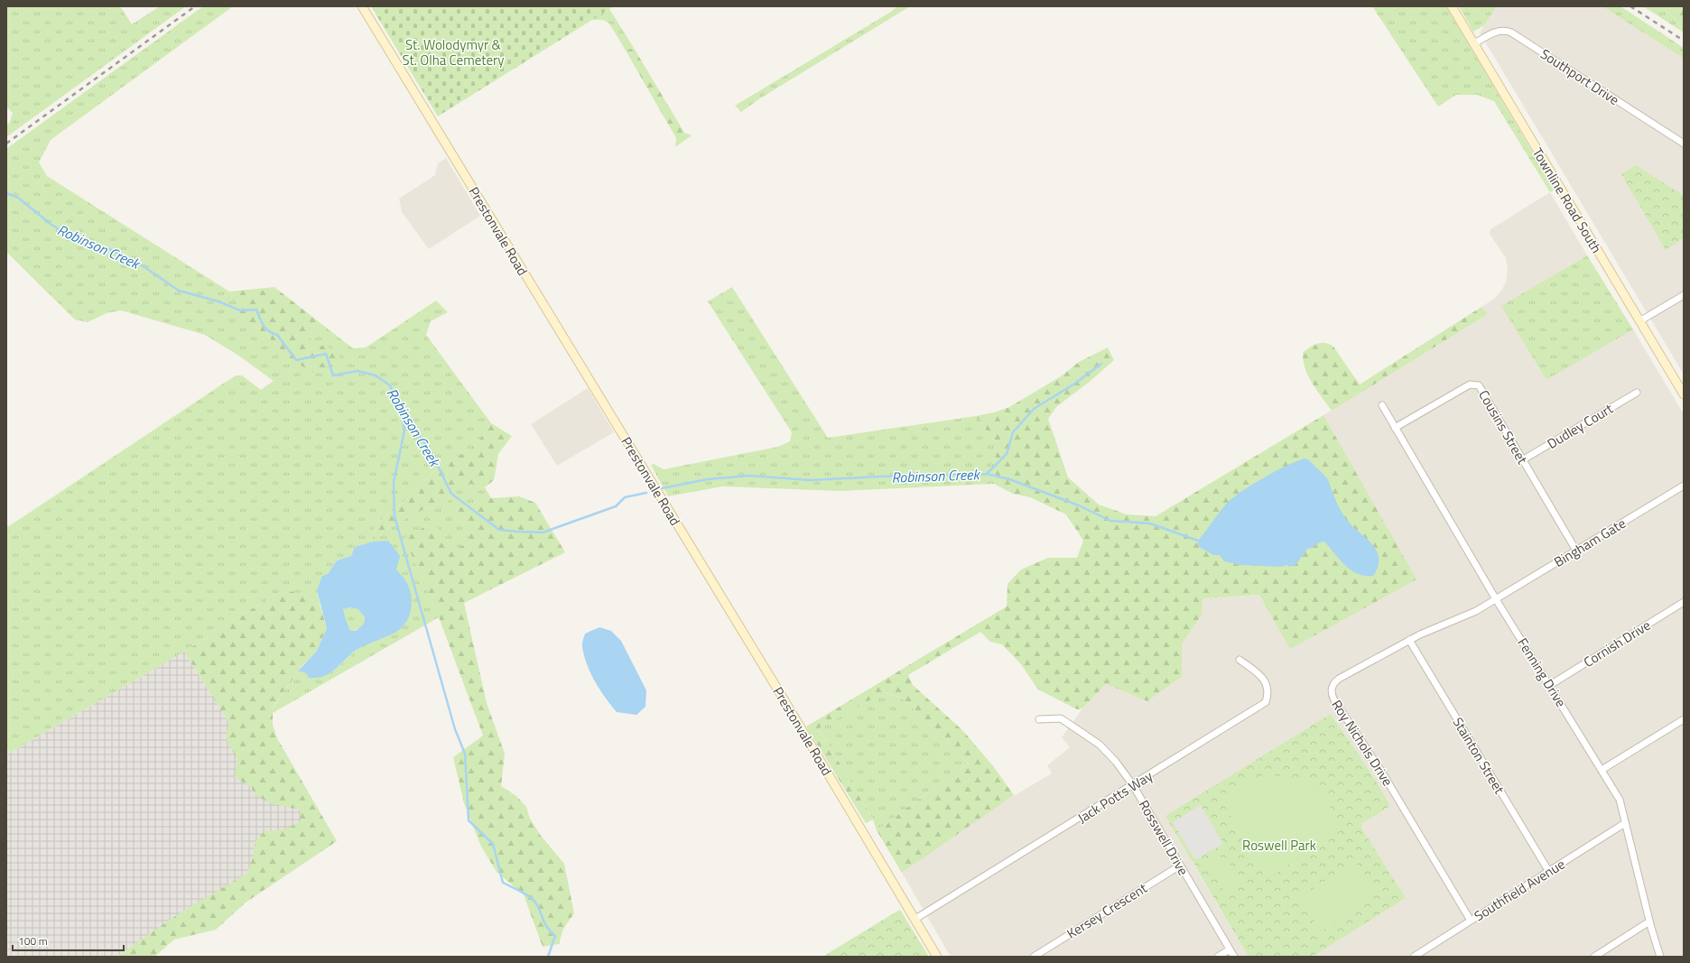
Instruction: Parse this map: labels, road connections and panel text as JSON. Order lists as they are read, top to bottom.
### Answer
{
  "streets": {
    "street": [
      "Southport Drive",
      "Townline Road South",
      "Prestonvale Road",
      "Dudley Court",
      "Cousins Street",
      "Bingham Gate",
      "Cornish Drive",
      "Fenning Drive",
      "Roy Nichols Drive",
      "Stainton Street",
      "Jack Potts Way",
      "Rosswell Drive",
      "Southfield Avenue",
      "Kersey Crescent"
    ]
  },
  "crossings": [
    ["Southport Drive", "Townline Road South"],
    ["Prestonvale Road", "Jack Potts Way"],
    ["Dudley Court", "Cousins Street"],
    ["Cousins Street", "Bingham Gate"],
    ["Cousins Street", "Fenning Drive"],
    ["Bingham Gate", "Fenning Drive"],
    ["Bingham Gate", "Roy Nichols Drive"],
    ["Cornish Drive", "Fenning Drive"],
    ["Fenning Drive", "Roy Nichols Drive"],
    ["Fenning Drive", "Southfield Avenue"],
    ["Roy Nichols Drive", "Stainton Street"],
    ["Roy Nichols Drive", "Southfield Avenue"],
    ["Stainton Street", "Southfield Avenue"],
    ["Jack Potts Way", "Rosswell Drive"],
    ["Rosswell Drive", "Kersey Crescent"]
  ],
  "water": ["Robinson Creek"],
  "parks": ["St. Wolodymyr & St. Olha Cemetery", "Roswell Park"],
  "scale_bar": "100 m"
}
